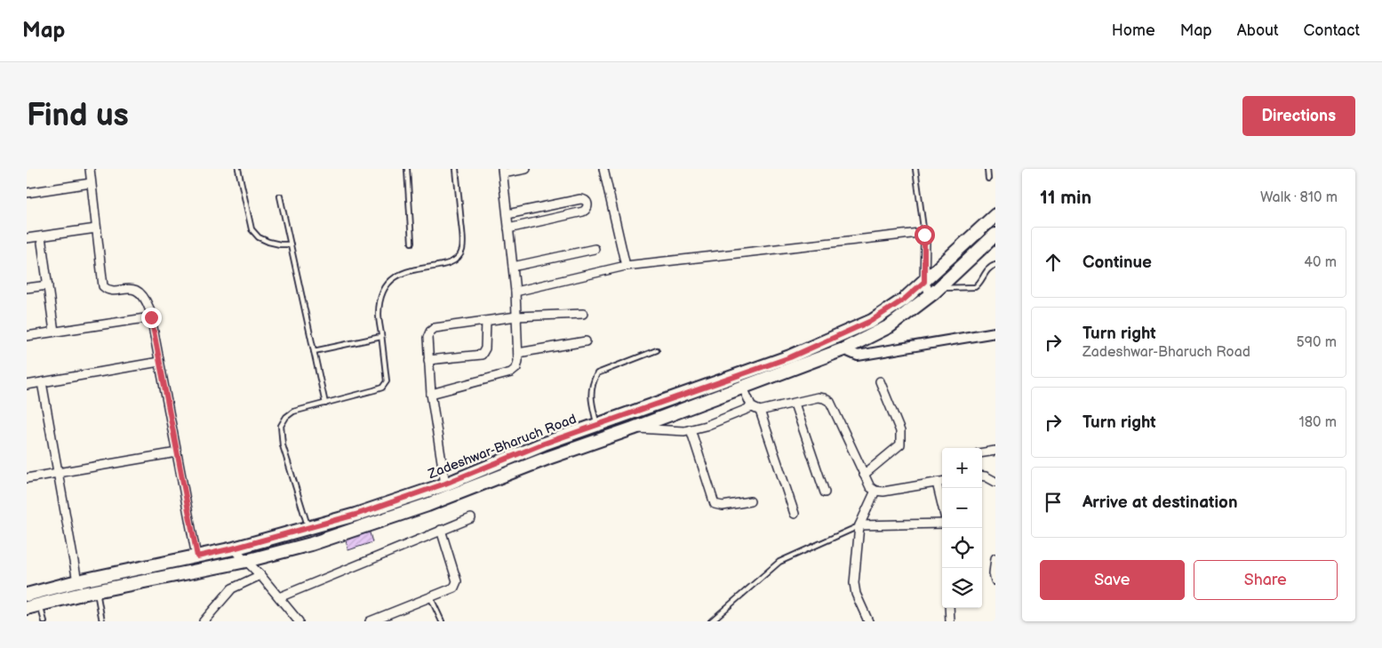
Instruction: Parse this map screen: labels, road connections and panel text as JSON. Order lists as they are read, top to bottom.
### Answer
{
  "streets": {
    "main road": ["Zadeshwar-Bharuch Road"]
  },
  "page": {
    "header": "Map",
    "nav": [
      "Home",
      "Map",
      "About",
      "Contact"
    ],
    "buttons": [
      "Directions",
      ["Save", "Share"]
    ],
    "title": "Find us",
    "heading": ["11 min", "Walk · 810 m"],
    "list": [
      ["Continue", "40 m"],
      ["Turn right", "Zadeshwar-Bharuch Road", "590 m"],
      ["Turn right", "180 m"],
      "Arrive at destination"
    ],
    "map_buttons": ["+", "−"]
  }
}
